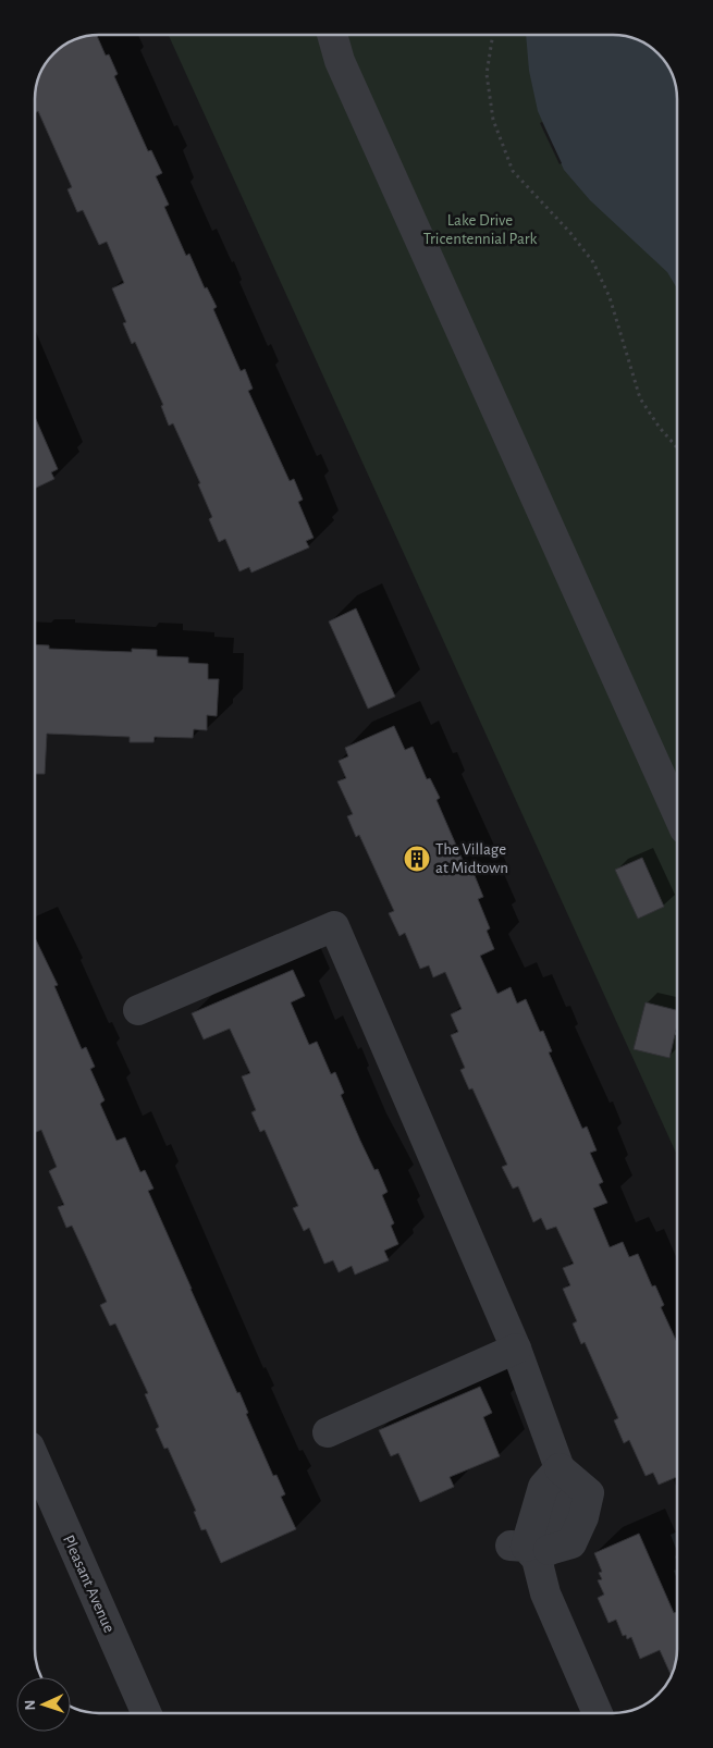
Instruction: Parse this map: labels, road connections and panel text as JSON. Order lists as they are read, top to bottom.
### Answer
{
  "streets": {
    "street": ["Pleasant Avenue"]
  },
  "parks": ["Lake Drive Tricentennial Park"],
  "places": {
    "building": ["The Village at Midtown"]
  },
  "north": "left"
}
